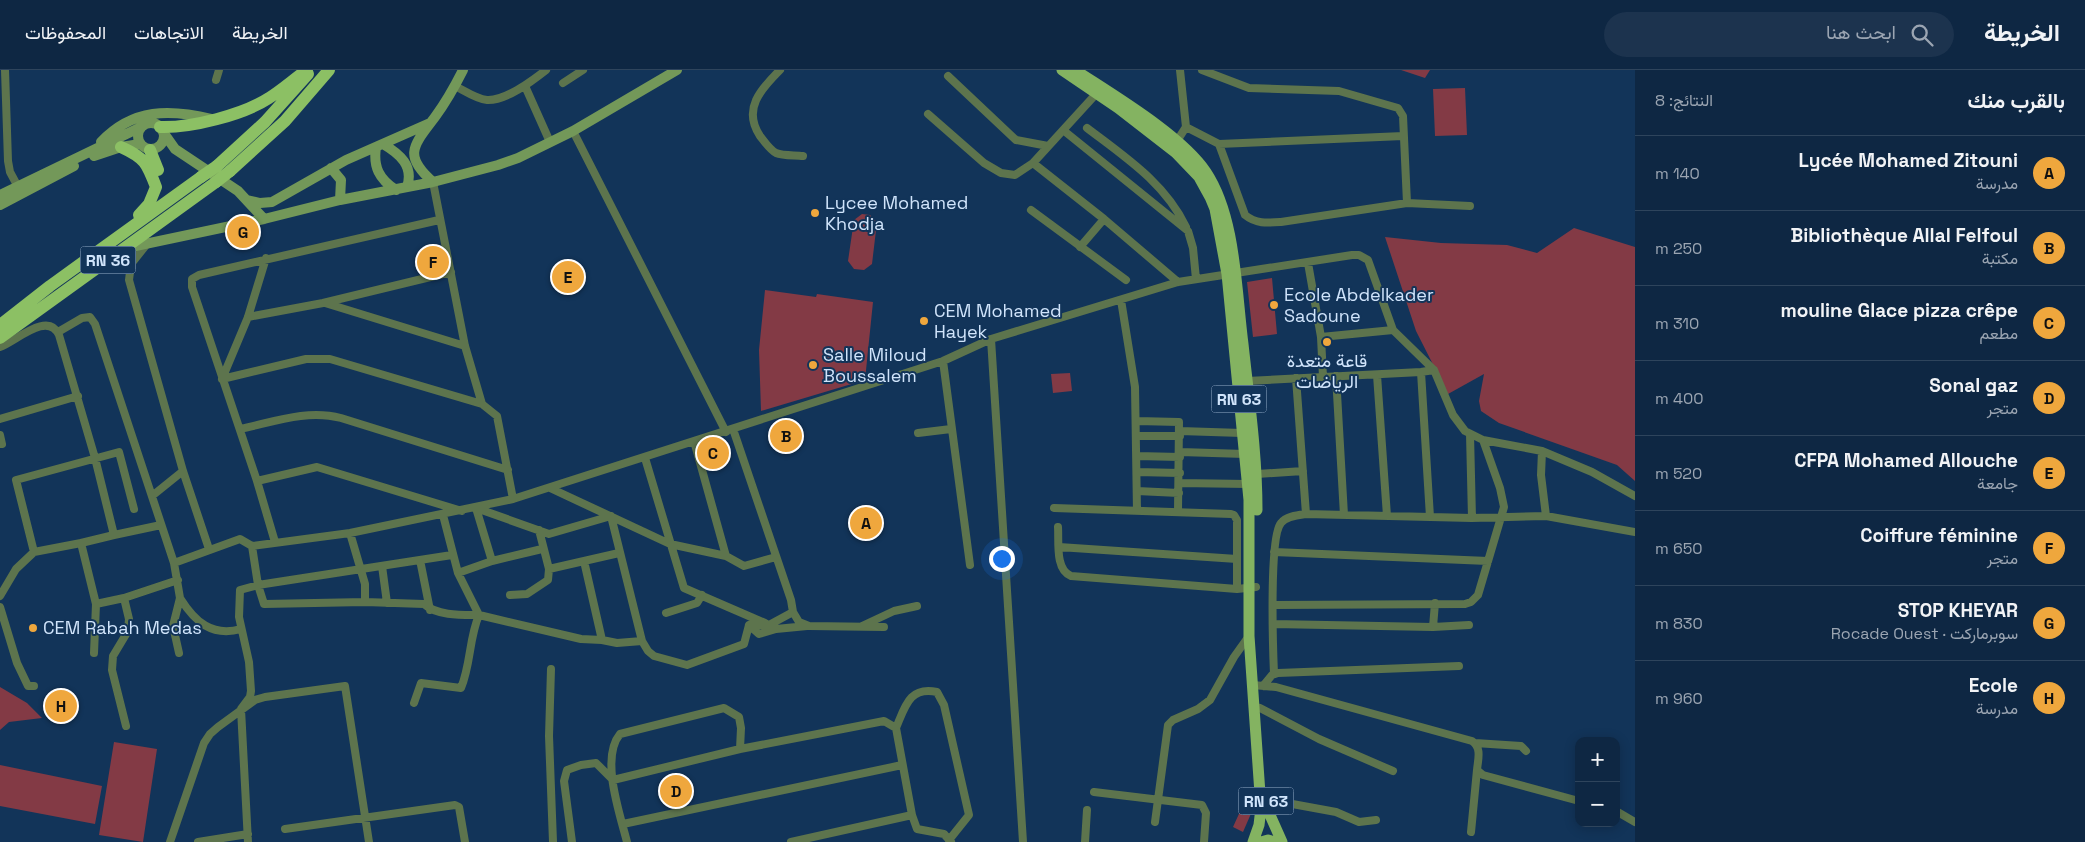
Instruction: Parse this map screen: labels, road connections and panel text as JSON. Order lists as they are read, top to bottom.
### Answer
{
  "streets": {
    "highway": ["RN 36"],
    "main road": ["RN 63"]
  },
  "places": [
    "Lycee Mohamed Khodja",
    "Ecole Abdelkader Sadoune",
    "CEM Mohamed Hayek",
    "قاعة متعدة الرياضات",
    "Salle Miloud Boussalem",
    "CEM Rabah Medas"
  ],
  "page": {
    "header": "الخريطة",
    "search": "ابحث هنا",
    "nav": ["الخريطة", "الاتجاهات", "المحفوظات"],
    "heading": ["بالقرب منك", "النتائج: 8"],
    "list": [
      {
        "mark": "A",
        "name": "Lycée Mohamed Zitouni",
        "note": "مدرسة",
        "value": "140 m"
      },
      {
        "mark": "B",
        "name": "Bibliothèque Allal Felfoul",
        "note": "مكتبة",
        "value": "250 m"
      },
      {
        "mark": "C",
        "name": "mouline Glace pizza crêpe",
        "note": "مطعم",
        "value": "310 m"
      },
      {
        "mark": "D",
        "name": "Sonal gaz",
        "note": "متجر",
        "value": "400 m"
      },
      {
        "mark": "E",
        "name": "CFPA Mohamed Allouche",
        "note": "جامعة",
        "value": "520 m"
      },
      {
        "mark": "F",
        "name": "Coiffure féminine",
        "note": "متجر",
        "value": "650 m"
      },
      {
        "mark": "G",
        "name": "STOP KHEYAR",
        "note": "سوبرماركت · Rocade Ouest",
        "value": "830 m"
      },
      {
        "mark": "H",
        "name": "Ecole",
        "note": "مدرسة",
        "value": "960 m"
      }
    ],
    "pins": [
      "G",
      "F",
      "E",
      "B",
      "C",
      "A",
      "H",
      "D"
    ],
    "map_buttons": ["+", "−"]
  }
}
